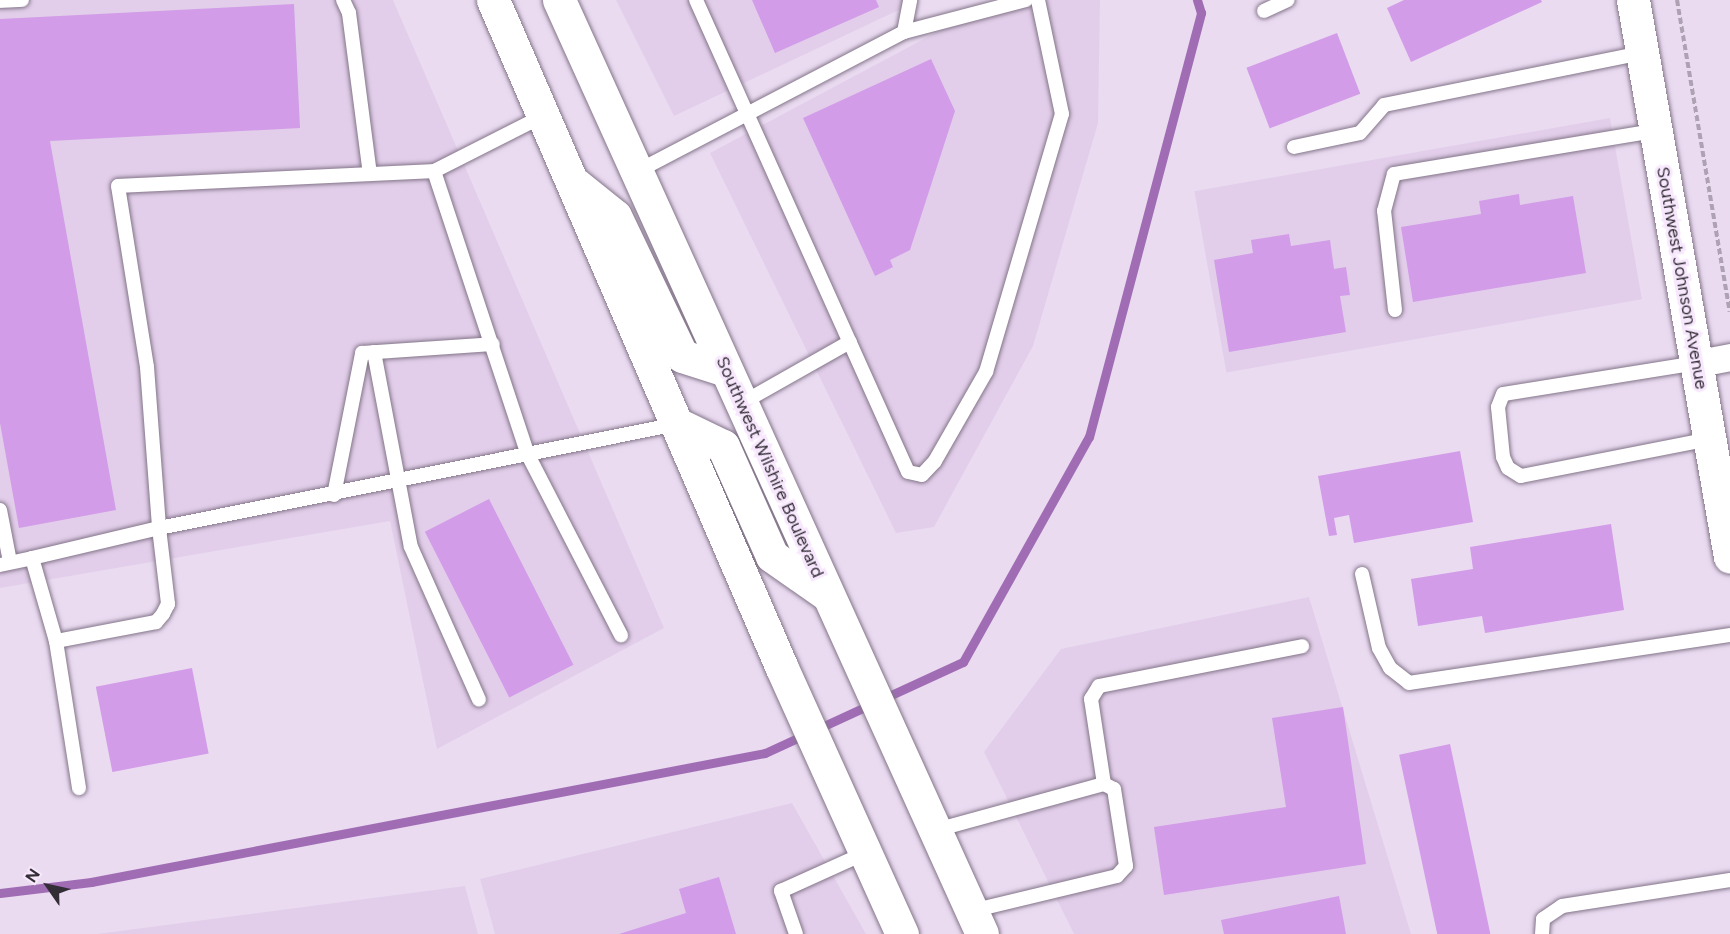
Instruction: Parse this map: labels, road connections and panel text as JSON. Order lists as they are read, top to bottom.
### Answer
{
  "streets": {
    "main road": ["Southwest Johnson Avenue", "Southwest Wilshire Boulevard"]
  },
  "north": "top left"
}
